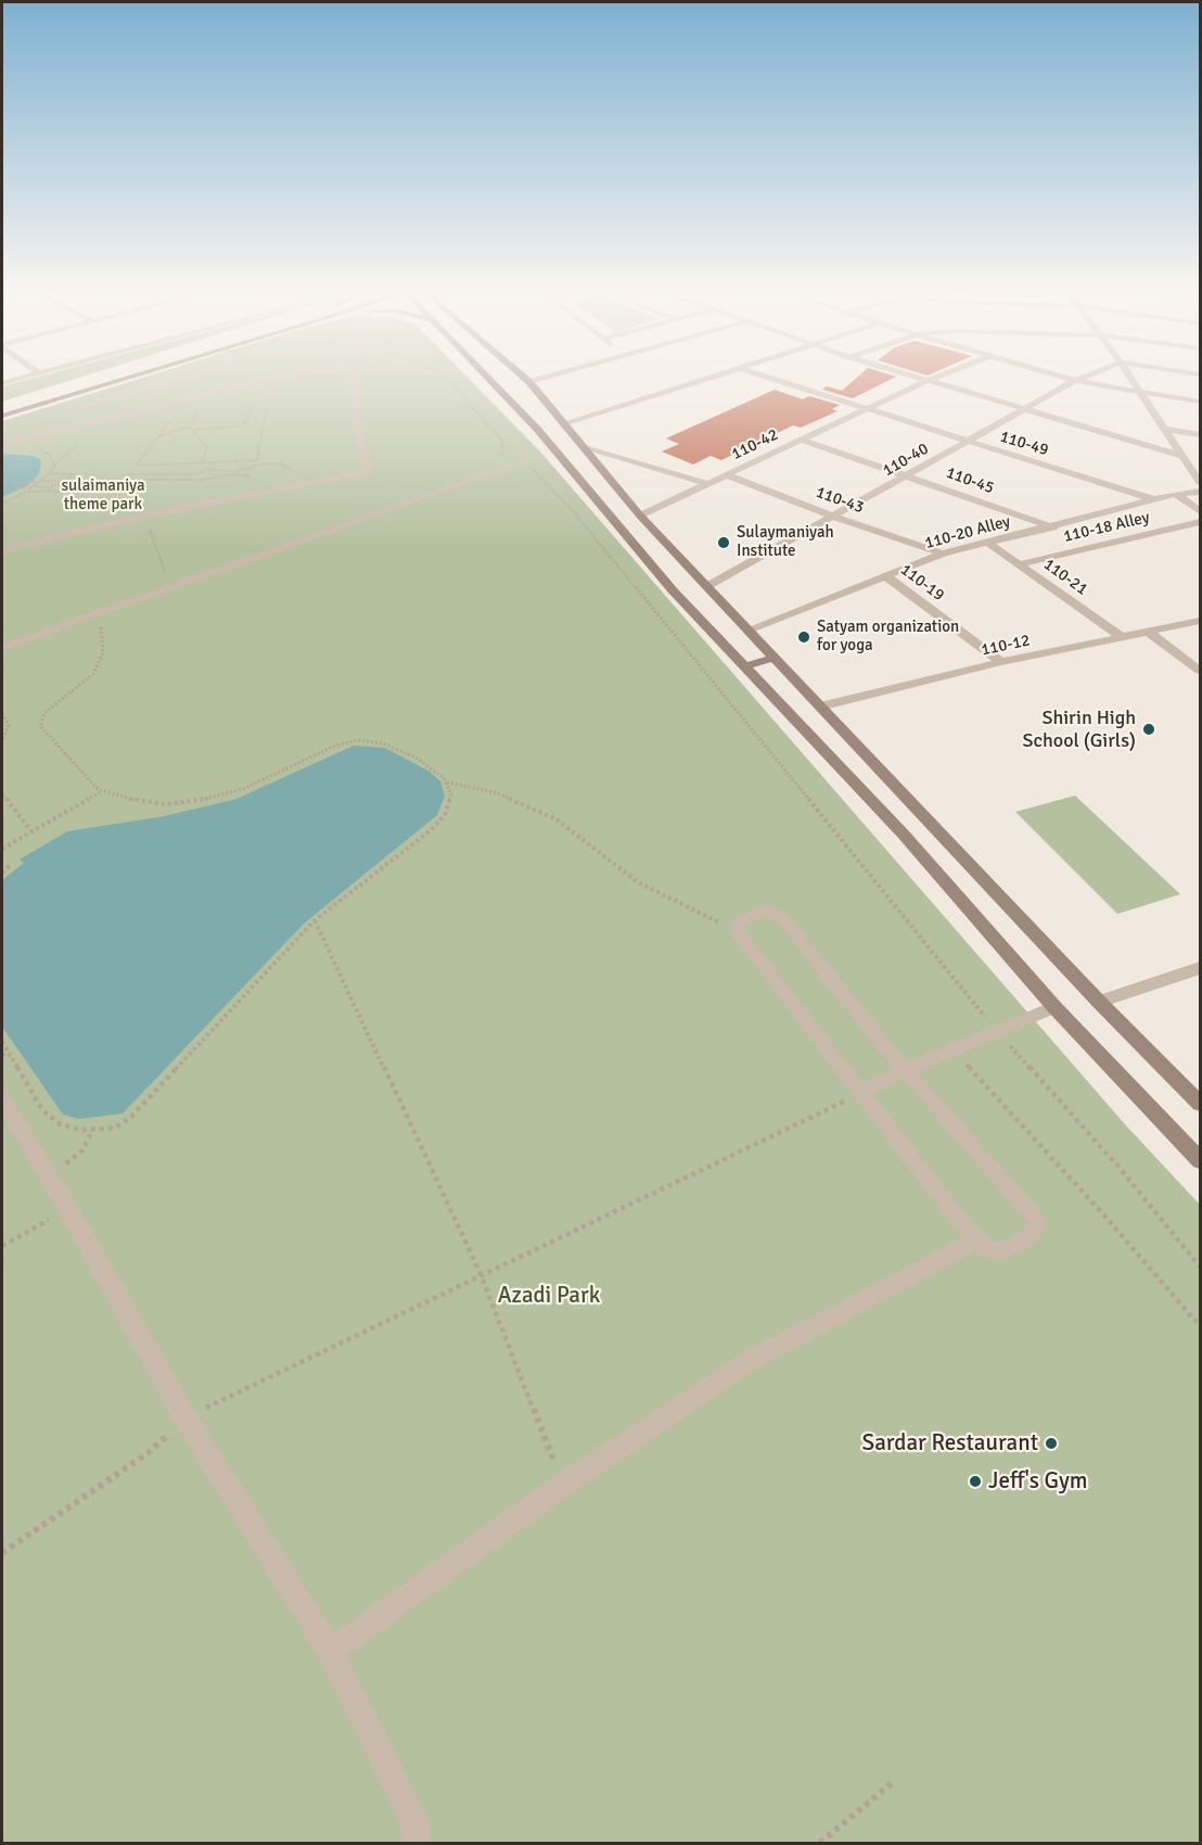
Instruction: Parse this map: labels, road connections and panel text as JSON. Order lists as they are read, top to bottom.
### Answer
{
  "streets": {
    "street": [
      "110-49",
      "110-42",
      "110-40",
      "110-45",
      "110-43",
      "110-18 Alley",
      "110-20 Alley",
      "110-21",
      "110-19",
      "110-12"
    ]
  },
  "crossings": [
    ["110-49", "110-42"],
    ["110-49", "110-40"],
    ["110-49", "110-20 Alley"],
    ["110-42", "110-45"],
    ["110-42", "110-43"],
    ["110-40", "110-45"],
    ["110-40", "110-43"],
    ["110-45", "110-20 Alley"],
    ["110-43", "110-20 Alley"],
    ["110-18 Alley", "110-21"],
    ["110-20 Alley", "110-21"],
    ["110-20 Alley", "110-19"],
    ["110-21", "110-12"],
    ["110-19", "110-12"]
  ],
  "parks": ["sulaimaniya theme park", "Azadi Park"],
  "places": [
    "Sulaymaniyah Institute",
    "Satyam organization for yoga",
    "Shirin High School (Girls)",
    "Sardar Restaurant",
    "Jeff's Gym"
  ]
}
